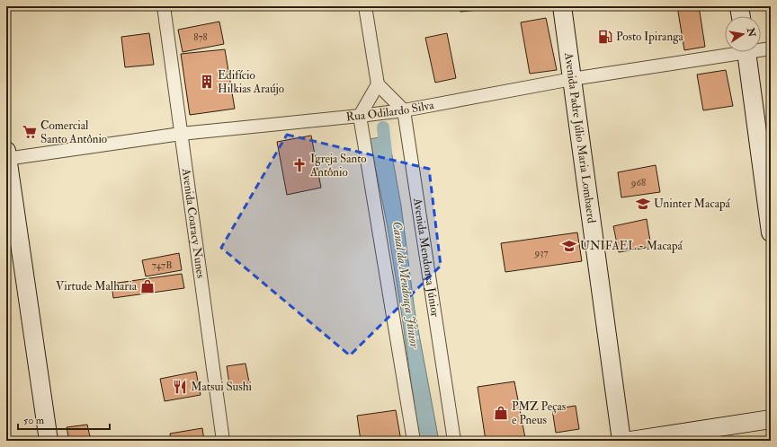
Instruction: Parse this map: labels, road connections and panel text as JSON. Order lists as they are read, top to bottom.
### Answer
{
  "streets": {
    "main road": ["Avenida Padre Júlio Maria Lombaerd"],
    "street": ["Rua Odilardo Silva", "Avenida Coaracy Nunes", "Avenida Mendonça Júnior"]
  },
  "crossings": [
    ["Rua Odilardo Silva", "Avenida Padre Júlio Maria Lombaerd"],
    ["Rua Odilardo Silva", "Avenida Coaracy Nunes"],
    ["Rua Odilardo Silva", "Avenida Mendonça Júnior"]
  ],
  "water": ["Canal da Mendonça Júnior"],
  "places": {
    "fuel station": ["Posto Ipiranga"],
    "building": ["Edifício Hilkias Araújo"],
    "supermarket": ["Comercial Santo Antônio"],
    "church": ["Igreja Santo Antônio"],
    "school or university": ["Uninter Macapá", "UNIFAEL - Macapá"],
    "shop": ["Virtude Malharia", "PMZ Peças e Pneus"],
    "restaurant": ["Matsui Sushi"]
  },
  "house_numbers": [
    "878",
    "968",
    "937",
    "747B"
  ],
  "scale_bar": "50 m",
  "north": "right"
}
